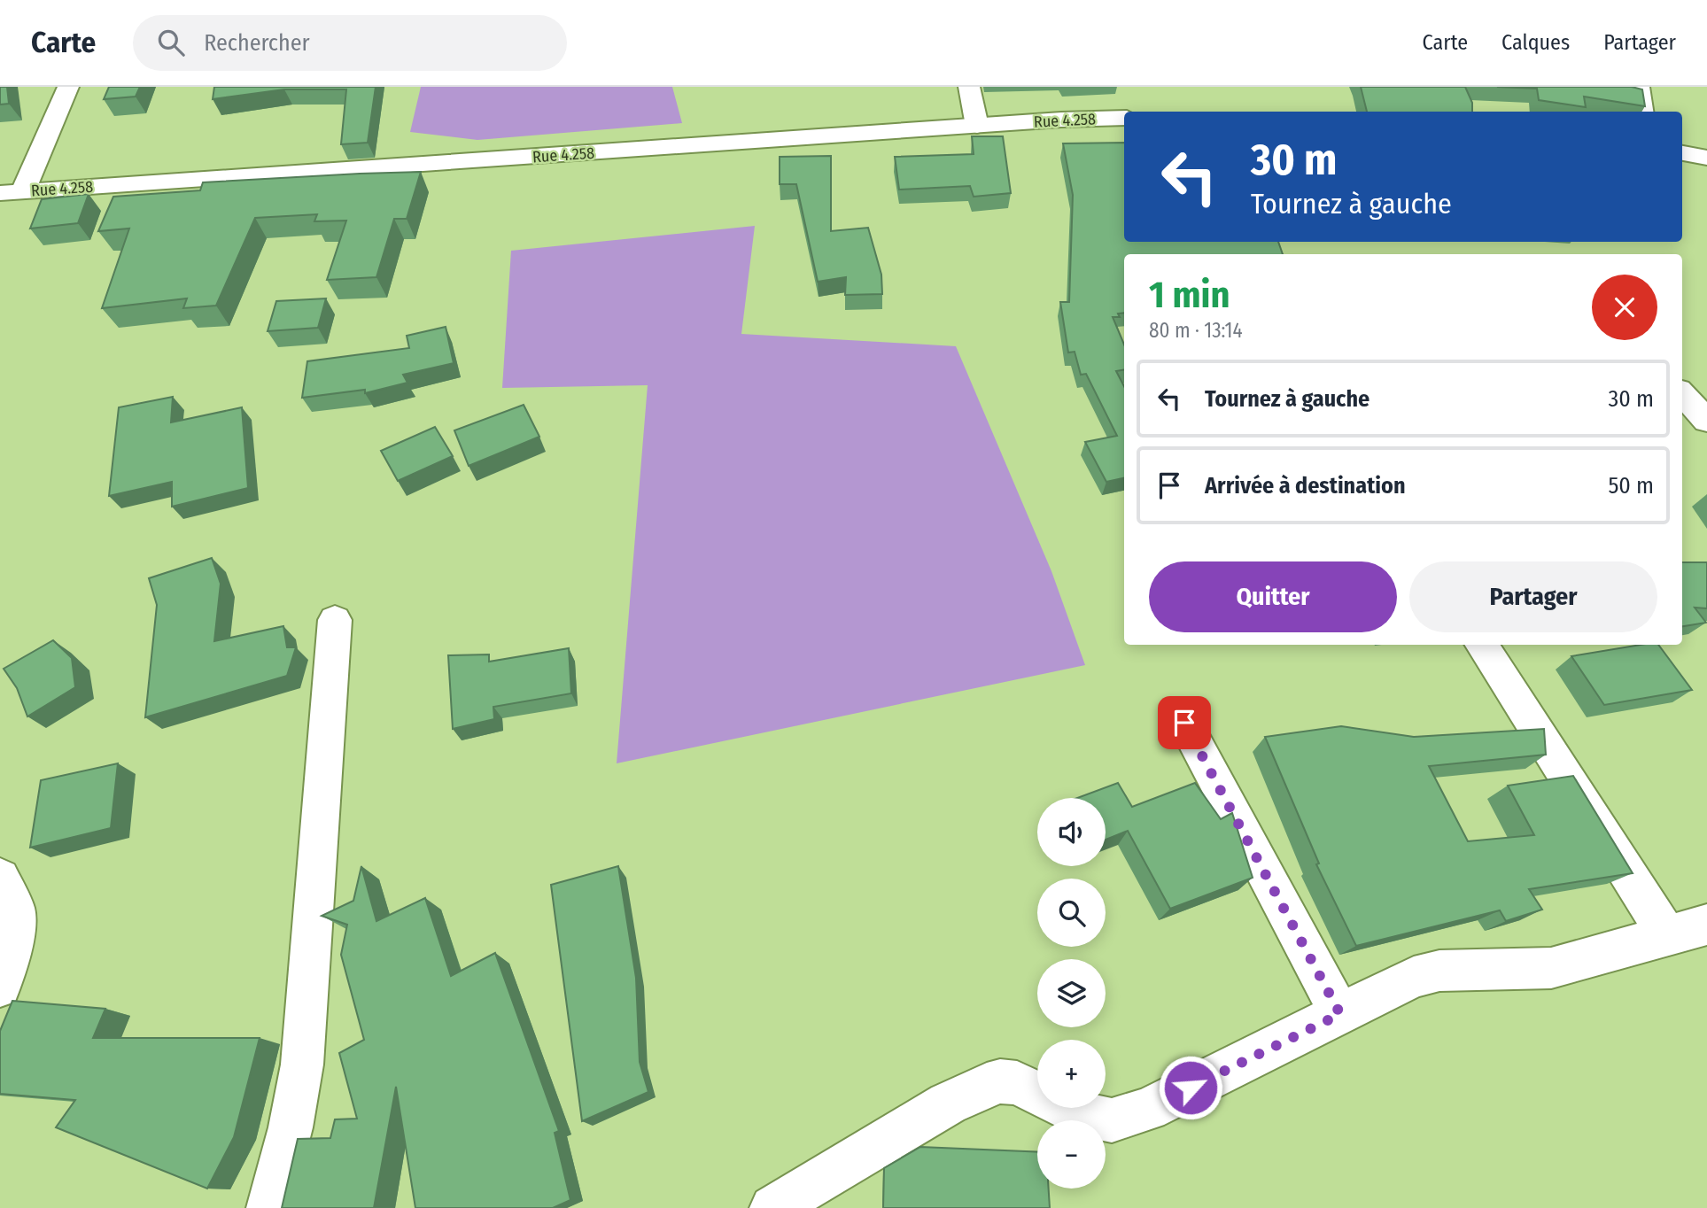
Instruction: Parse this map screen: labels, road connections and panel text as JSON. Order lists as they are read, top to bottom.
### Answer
{
  "streets": {
    "main road": ["Rue 4.258"]
  },
  "page": {
    "header": "Carte",
    "search": "Rechercher",
    "nav": ["Carte", "Calques", "Partager"],
    "turn": ["30 m", "Tournez à gauche"],
    "heading": ["1 min", "80 m · 13:14"],
    "list": [
      {
        "name": "Tournez à gauche",
        "value": "30 m"
      },
      {
        "name": "Arrivée à destination",
        "value": "50 m"
      }
    ],
    "buttons": ["Quitter", "Partager"],
    "map_buttons": ["+", "−"]
  }
}
